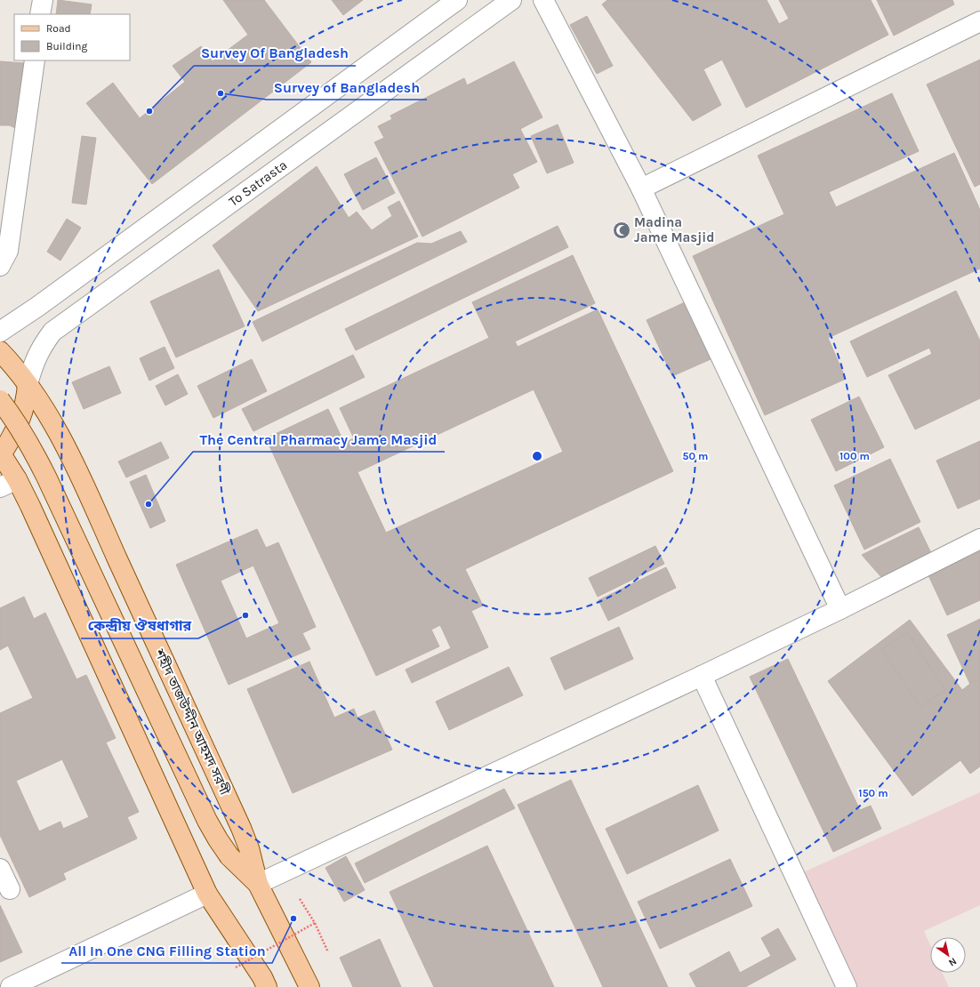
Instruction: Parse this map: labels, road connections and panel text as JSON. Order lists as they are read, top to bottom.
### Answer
{
  "streets": {
    "main road": ["শহীদ তাজউদ্দীন আহমদ সরণী"],
    "street": ["To Satrasta"]
  },
  "crossings": [
    ["To Satrasta", "শহীদ তাজউদ্দীন আহমদ সরণী"]
  ],
  "places": {
    "other": [
      "Survey of Bangladesh",
      "Survey Of Bangladesh",
      "The Central Pharmacy Jame Masjid",
      "কেন্দ্রীয় ঔষধাগার",
      "All In One CNG Filling Station"
    ],
    "mosque": ["Madina Jame Masjid"]
  },
  "legend": ["Road", "Building"],
  "north": "bottom right",
  "rings": ["50 m", "100 m", "150 m"]
}
